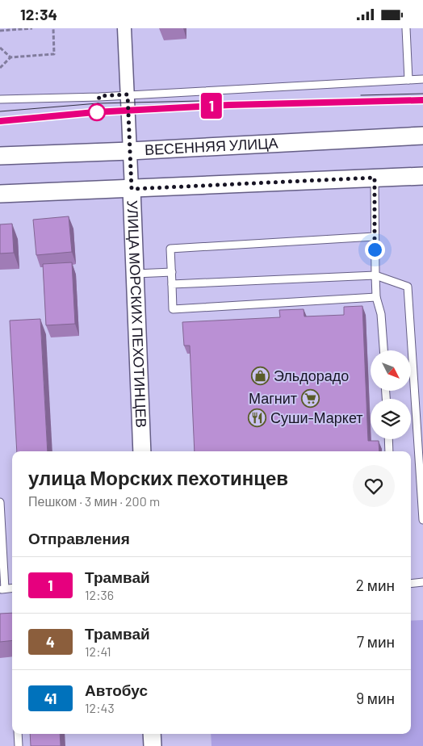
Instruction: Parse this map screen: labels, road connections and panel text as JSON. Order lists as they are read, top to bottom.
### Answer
{
  "streets": {
    "street": ["ВЕСЕННЯЯ УЛИЦА", "УЛИЦА МОРСКИХ ПЕХОТИНЦЕВ"]
  },
  "crossings": [
    ["ВЕСЕННЯЯ УЛИЦА", "УЛИЦА МОРСКИХ ПЕХОТИНЦЕВ"]
  ],
  "places": {
    "shop": ["Эльдорадо"],
    "supermarket": ["Магнит"],
    "restaurant": ["Суши-Маркет"]
  },
  "lines": ["tram line 1"],
  "north": "bottom right",
  "page": {
    "status": "12:34",
    "on_map": "1",
    "heading": [
      ["улица Морских пехотинцев", "Пешком · 3 мин · 200 m"],
      "Отправления"
    ],
    "list": [
      {
        "mark": "1",
        "name": "Трамвай",
        "note": "12:36",
        "value": "2 мин"
      },
      {
        "mark": "4",
        "name": "Трамвай",
        "note": "12:41",
        "value": "7 мин"
      },
      {
        "mark": "41",
        "name": "Автобус",
        "note": "12:43",
        "value": "9 мин"
      }
    ]
  }
}
